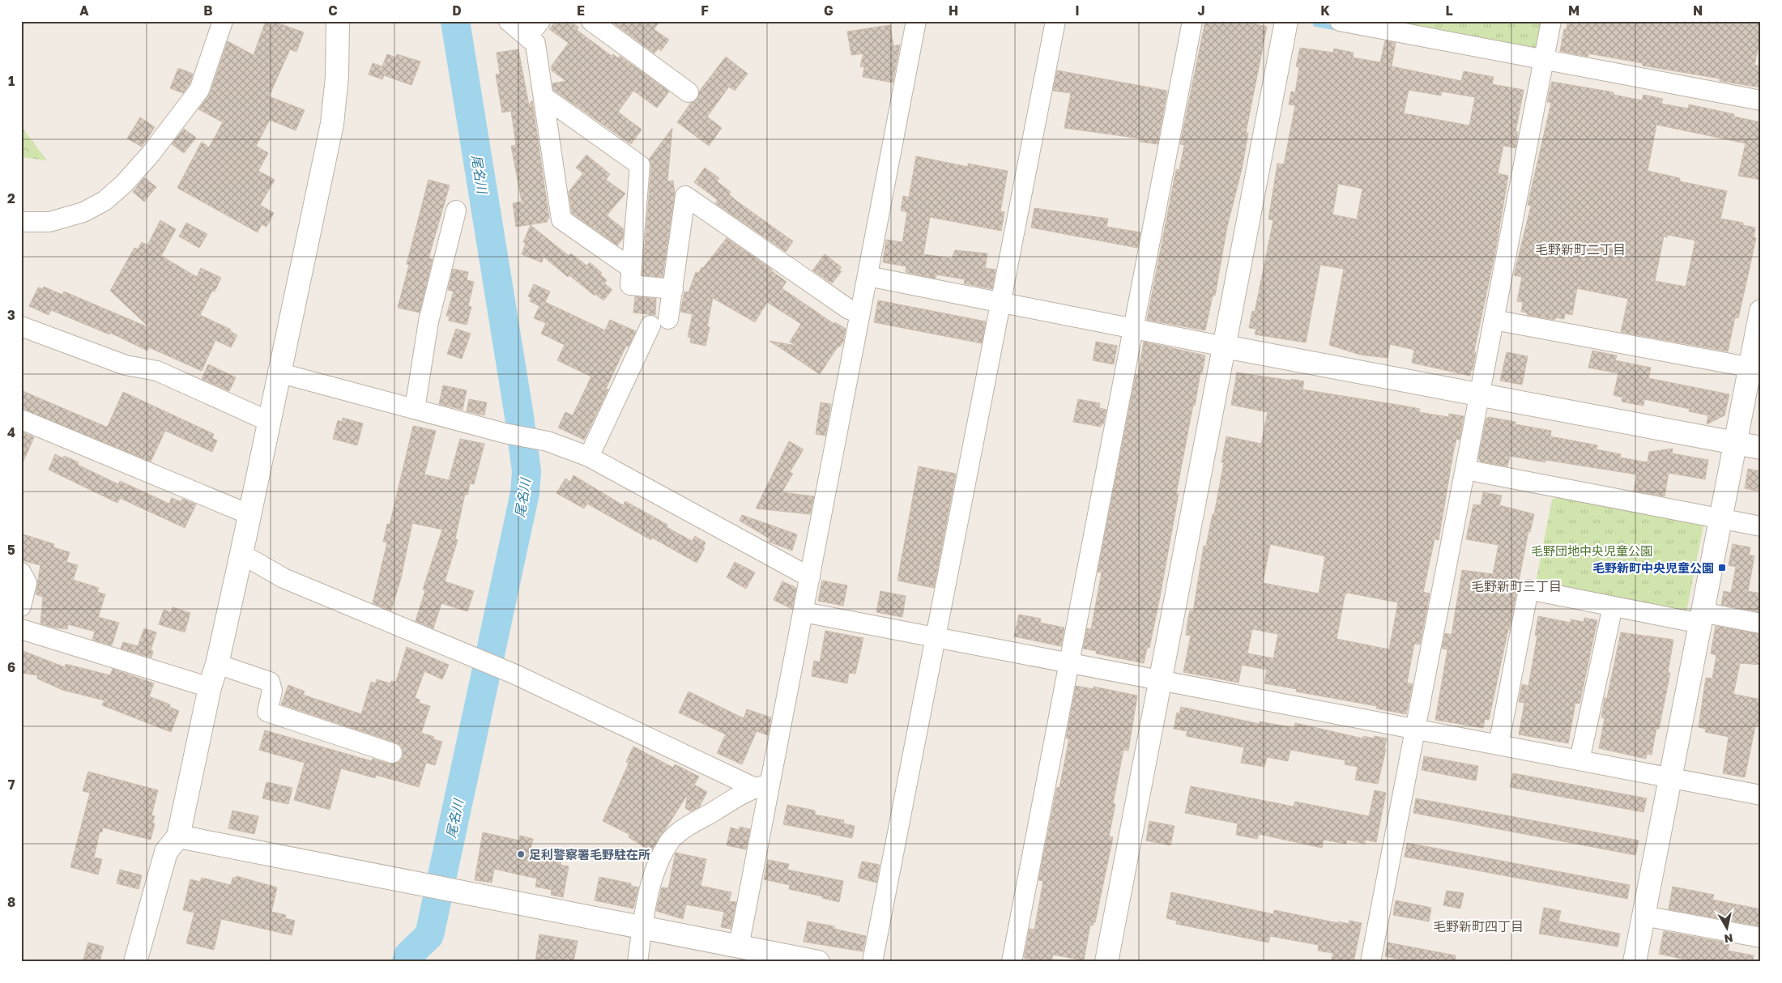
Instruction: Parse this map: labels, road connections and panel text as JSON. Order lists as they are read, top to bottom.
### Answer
{
  "districts": ["毛野新町二丁目", "毛野新町三丁目", "毛野新町四丁目"],
  "water": ["尾名川"],
  "parks": ["毛野団地中央児童公園"],
  "places": {
    "transit": ["毛野新町中央児童公園"],
    "other": ["足利警察署毛野駐在所"]
  },
  "north": "bottom",
  "grid": {
    "columns": [
      "A",
      "B",
      "C",
      "D",
      "E",
      "F",
      "G",
      "H",
      "I",
      "J",
      "K",
      "L",
      "M",
      "N"
    ],
    "rows": [
      "1",
      "2",
      "3",
      "4",
      "5",
      "6",
      "7",
      "8"
    ]
  }
}
